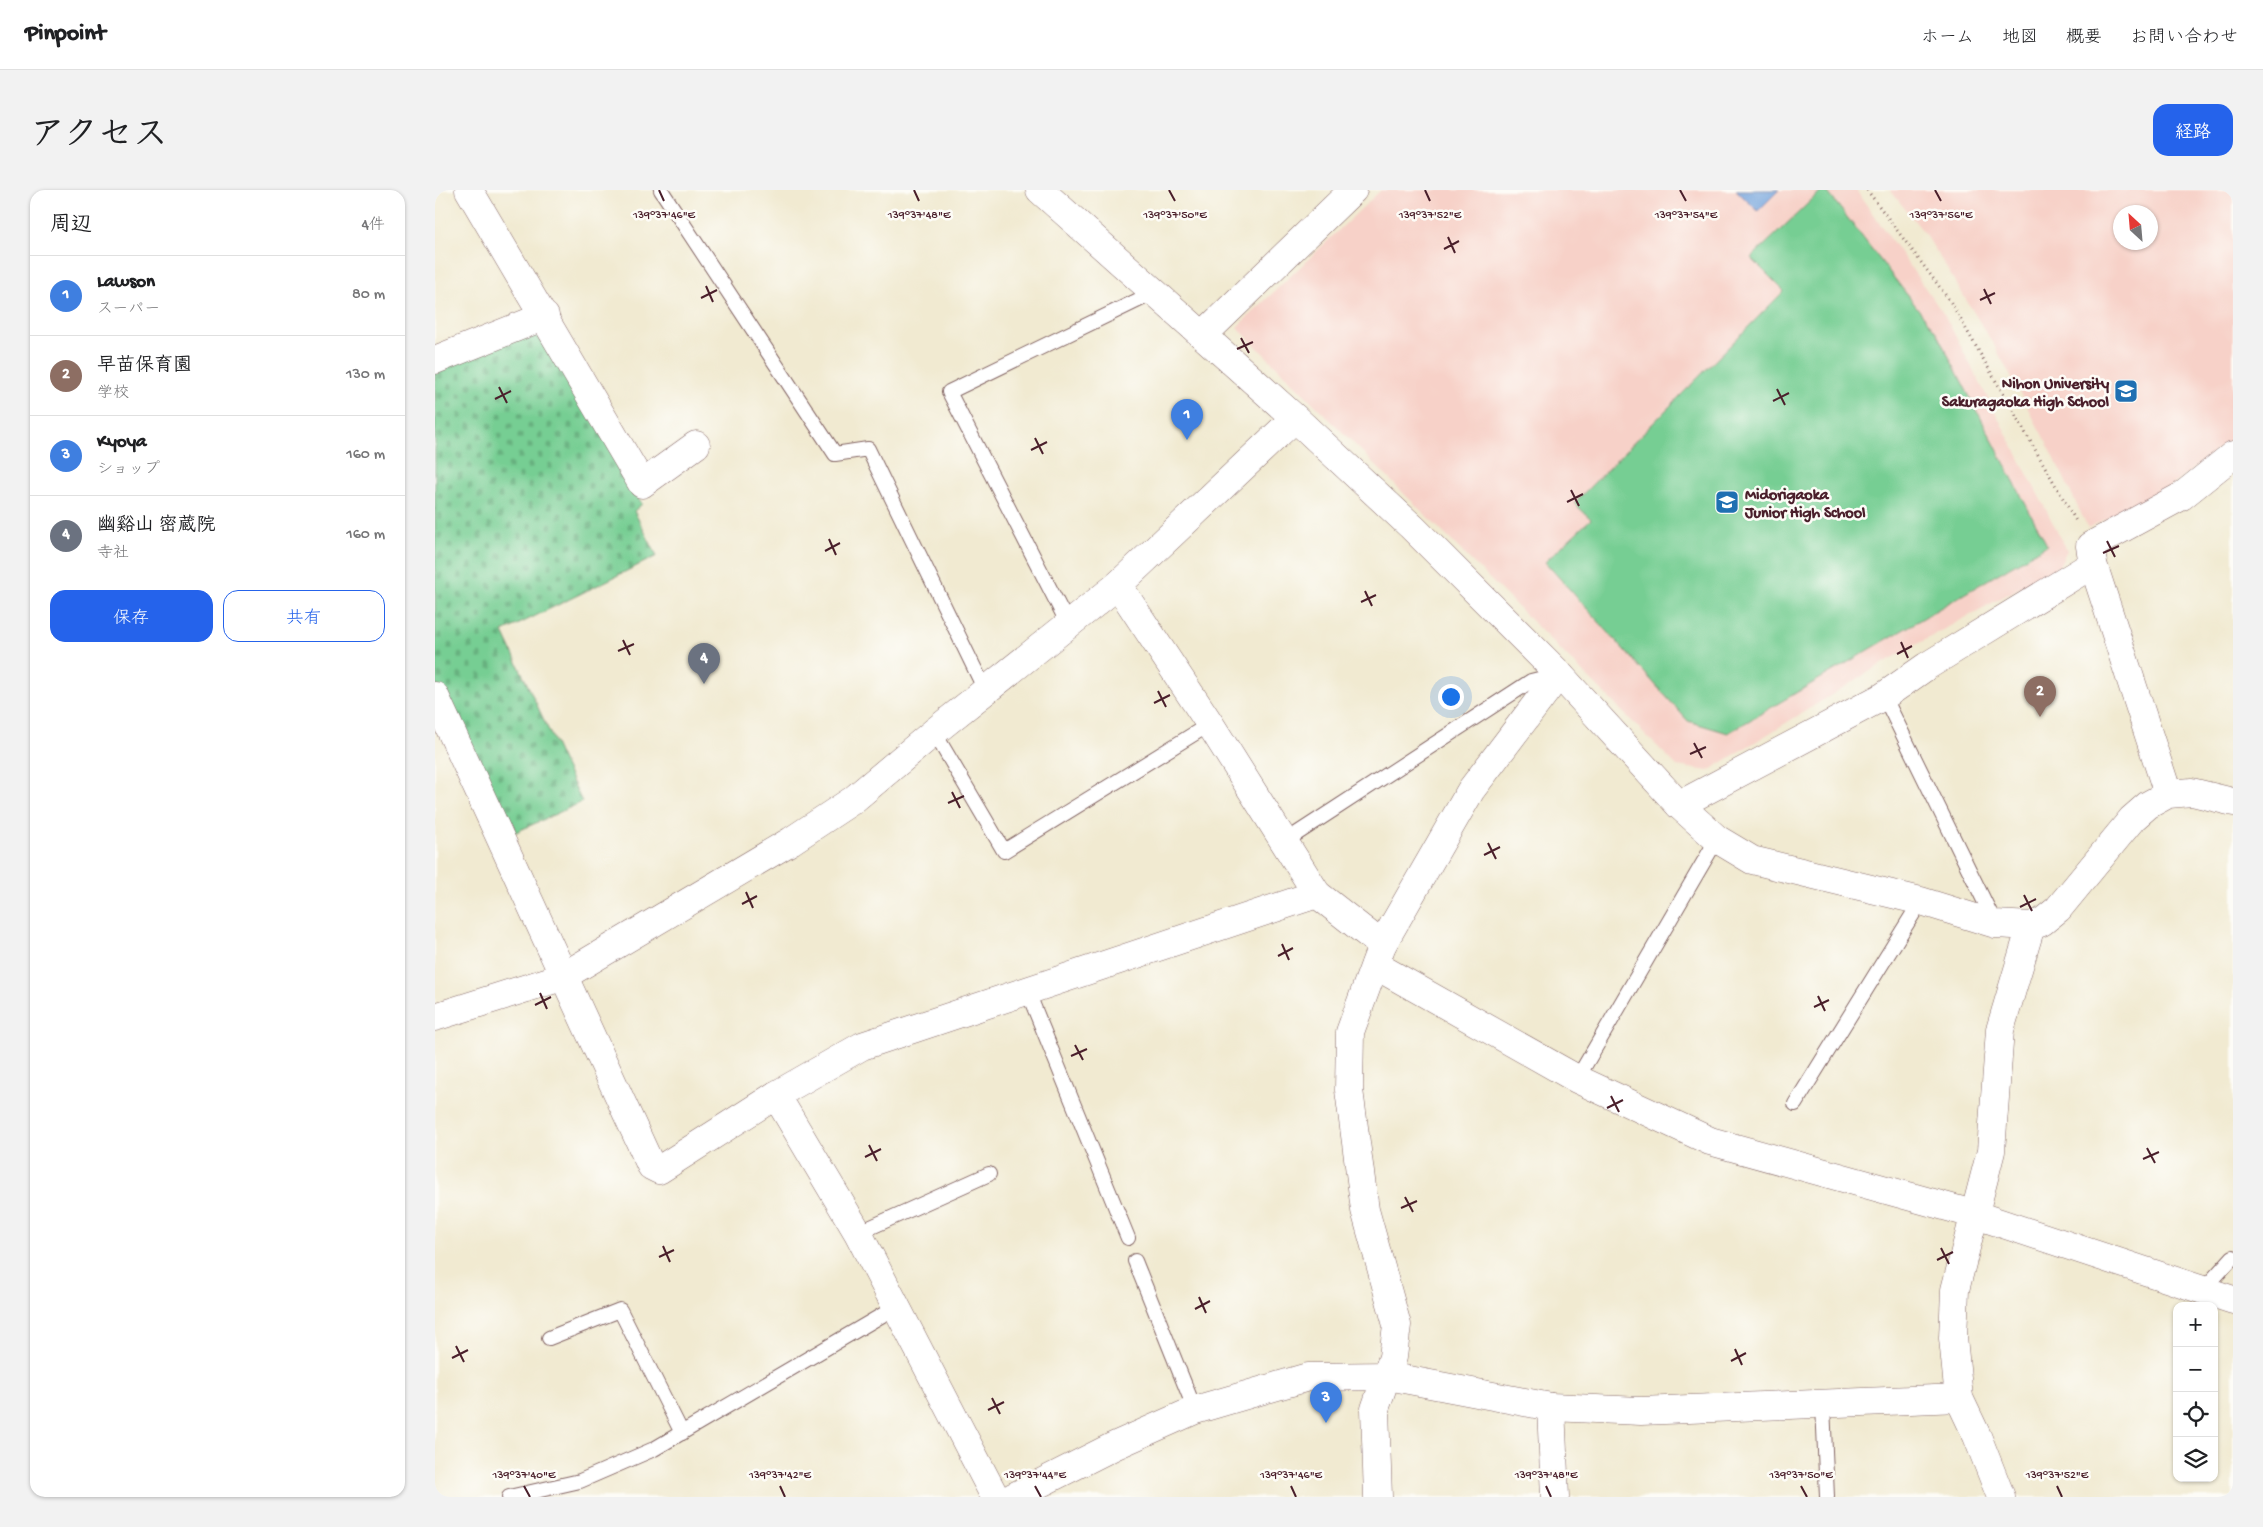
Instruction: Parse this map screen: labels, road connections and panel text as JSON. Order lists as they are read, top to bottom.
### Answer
{
  "places": {
    "school or university": ["Nihon University Sakuragaoka High School", "Midorigaoka Junior High School"]
  },
  "north": "top left",
  "page": {
    "header": "Pinpoint",
    "nav": [
      "ホーム",
      "地図",
      "概要",
      "お問い合わせ"
    ],
    "title": "アクセス",
    "buttons": [
      "経路",
      ["保存", "共有"]
    ],
    "heading": ["周辺", "4件"],
    "list": [
      {
        "mark": "1",
        "name": "Lawson",
        "note": "スーパー",
        "value": "80 m"
      },
      {
        "mark": "2",
        "name": "早苗保育園",
        "note": "学校",
        "value": "130 m"
      },
      {
        "mark": "3",
        "name": "Kyoya",
        "note": "ショップ",
        "value": "160 m"
      },
      {
        "mark": "4",
        "name": "幽谿山 密蔵院",
        "note": "寺社",
        "value": "160 m"
      }
    ],
    "pins": [
      "1",
      "4",
      "2",
      "3"
    ],
    "map_buttons": ["+", "−"]
  },
  "coordinates": [
    "139°37'46\"E",
    "139°37'48\"E",
    "139°37'50\"E",
    "139°37'52\"E",
    "139°37'54\"E",
    "139°37'56\"E",
    "139°37'40\"E",
    "139°37'42\"E",
    "139°37'44\"E"
  ]
}
